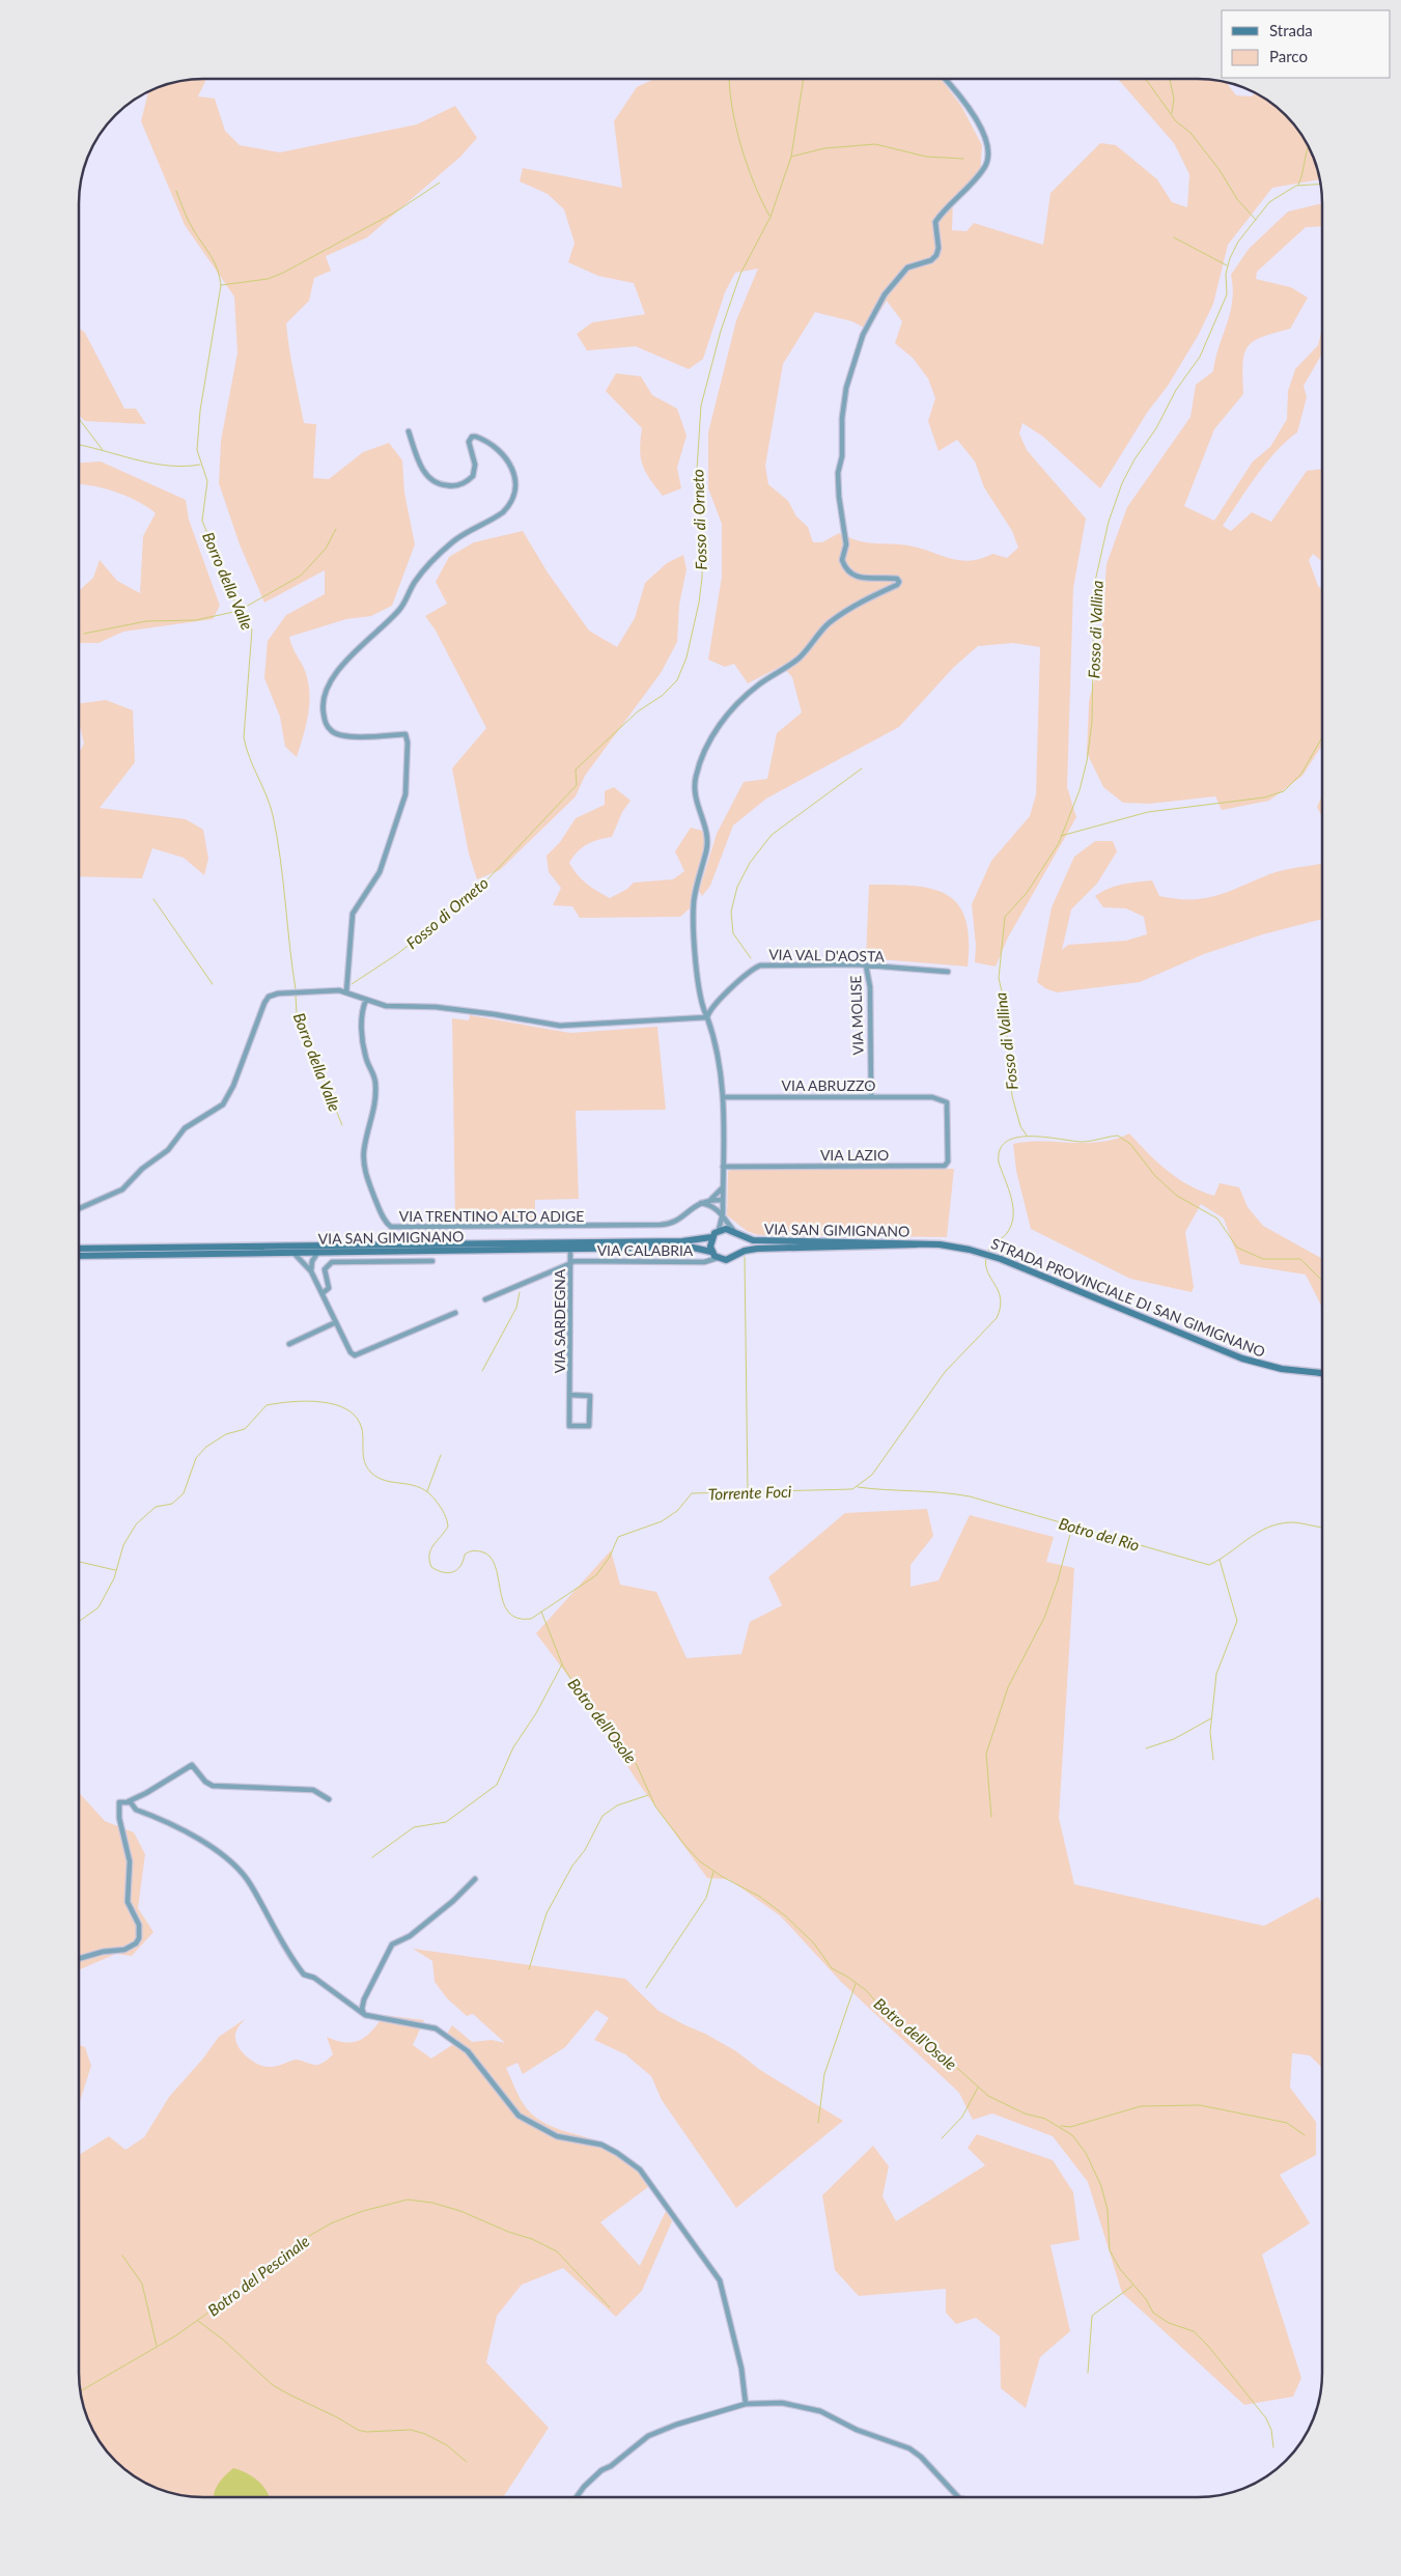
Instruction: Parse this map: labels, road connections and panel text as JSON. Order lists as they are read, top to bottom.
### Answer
{
  "streets": {
    "main road": ["VIA SAN GIMIGNANO", "STRADA PROVINCIALE DI SAN GIMIGNANO"],
    "street": [
      "VIA VAL D'AOSTA",
      "VIA MOLISE",
      "VIA ABRUZZO",
      "VIA LAZIO",
      "VIA TRENTINO ALTO ADIGE",
      "VIA CALABRIA",
      "VIA SARDEGNA"
    ]
  },
  "crossings": [
    ["VIA VAL D'AOSTA", "VIA MOLISE"],
    ["VIA MOLISE", "VIA ABRUZZO"],
    ["VIA ABRUZZO", "VIA LAZIO"],
    ["VIA SAN GIMIGNANO", "VIA CALABRIA"],
    ["VIA SAN GIMIGNANO", "STRADA PROVINCIALE DI SAN GIMIGNANO"],
    ["VIA SAN GIMIGNANO", "VIA SARDEGNA"],
    ["VIA CALABRIA", "VIA SARDEGNA"]
  ],
  "water": [
    "Fosso di Orneto",
    "Borro della Valle",
    "Fosso di Vallina",
    "Torrente Foci",
    "Botro del Rio",
    "Botro dell'Osole",
    "Botro del Pescinale"
  ],
  "legend": ["Strada", "Parco"]
}
